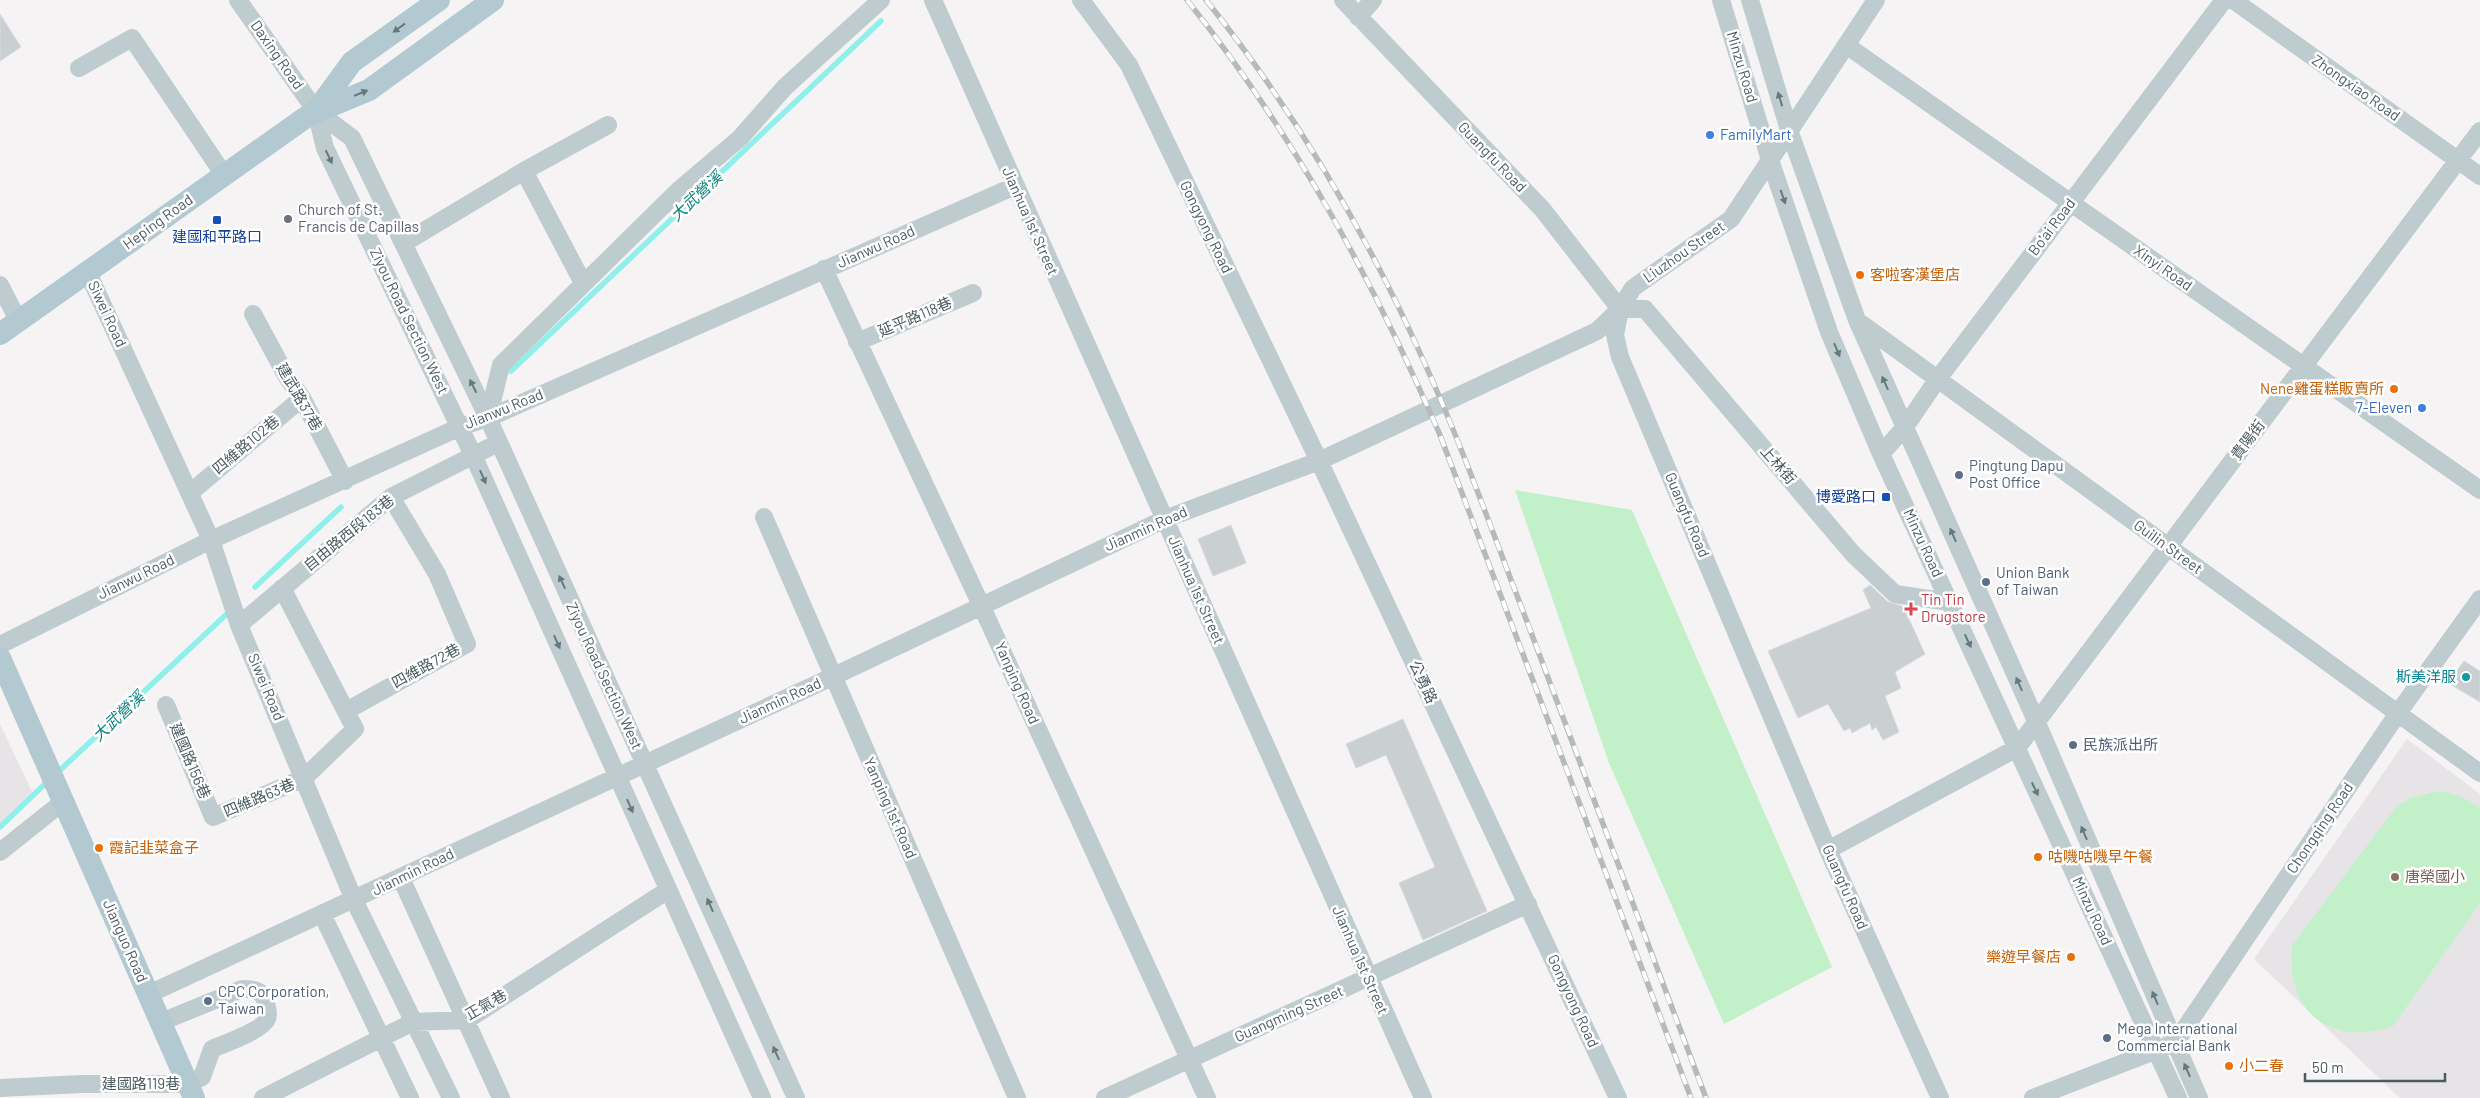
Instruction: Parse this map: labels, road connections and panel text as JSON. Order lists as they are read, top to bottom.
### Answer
{
  "streets": {
    "main road": ["Heping Road", "Jianguo Road"],
    "street": [
      "Daxing Road",
      "Minzu Road",
      "Zhongxiao Road",
      "Guangfu Road",
      "Jianhua 1st Street",
      "Gongyong Road",
      "Bo'ai Road",
      "Jianwu Road",
      "Liuzhou Street",
      "Xinyi Road",
      "Siwei Road",
      "延平路118巷",
      "Ziyou Road Section West",
      "建武路37巷",
      "貴陽街",
      "四維路102巷",
      "上林街",
      "Jianmin Road",
      "自由路西段183巷",
      "Guilin Street",
      "四維路72巷",
      "公勇路",
      "Yanping Road",
      "建國路156巷",
      "四維路63巷",
      "Yanping 1st Road",
      "Chongqing Road",
      "正氣巷",
      "Guangming Street",
      "建國路119巷"
    ]
  },
  "crossings": [
    ["Daxing Road", "Heping Road"],
    ["Daxing Road", "Ziyou Road Section West"],
    ["Minzu Road", "Bo'ai Road"],
    ["Minzu Road", "Liuzhou Street"],
    ["Minzu Road", "貴陽街"],
    ["Minzu Road", "上林街"],
    ["Minzu Road", "Guilin Street"],
    ["Minzu Road", "Chongqing Road"],
    ["Zhongxiao Road", "貴陽街"],
    ["Guangfu Road", "Liuzhou Street"],
    ["Guangfu Road", "上林街"],
    ["Jianhua 1st Street", "Jianwu Road"],
    ["Jianhua 1st Street", "Jianmin Road"],
    ["Jianhua 1st Street", "Guangming Street"],
    ["Heping Road", "Siwei Road"],
    ["Heping Road", "Ziyou Road Section West"],
    ["Gongyong Road", "Jianmin Road"],
    ["Gongyong Road", "公勇路"],
    ["Gongyong Road", "Guangming Street"],
    ["Bo'ai Road", "Xinyi Road"],
    ["Bo'ai Road", "Guilin Street"],
    ["Jianwu Road", "Siwei Road"],
    ["Jianwu Road", "Ziyou Road Section West"],
    ["Jianwu Road", "建武路37巷"],
    ["Jianwu Road", "Yanping Road"],
    ["Liuzhou Street", "Xinyi Road"],
    ["Liuzhou Street", "上林街"],
    ["Liuzhou Street", "Jianmin Road"],
    ["Xinyi Road", "貴陽街"],
    ["Siwei Road", "四維路102巷"],
    ["Siwei Road", "Jianmin Road"],
    ["Siwei Road", "自由路西段183巷"],
    ["Siwei Road", "四維路63巷"],
    ["Siwei Road", "正氣巷"],
    ["延平路118巷", "Yanping Road"],
    ["Ziyou Road Section West", "Jianmin Road"],
    ["Ziyou Road Section West", "自由路西段183巷"],
    ["Ziyou Road Section West", "正氣巷"],
    ["建武路37巷", "四維路102巷"],
    ["貴陽街", "Guilin Street"],
    ["Jianmin Road", "公勇路"],
    ["Jianmin Road", "Yanping Road"],
    ["Jianmin Road", "Yanping 1st Road"],
    ["Jianmin Road", "Jianguo Road"],
    ["自由路西段183巷", "四維路72巷"],
    ["Guilin Street", "Chongqing Road"],
    ["公勇路", "Guangming Street"],
    ["Yanping Road", "Guangming Street"],
    ["建國路156巷", "四維路63巷"],
    ["Jianguo Road", "建國路119巷"]
  ],
  "water": ["大武營溪"],
  "places": {
    "other": [
      "FamilyMart",
      "Church of St. Francis de Capillas",
      "客啦客漢堡店",
      "Nene雞蛋糕販賣所",
      "7-Eleven",
      "Pingtung Dapu Post Office",
      "Union Bank of Taiwan",
      "斯美洋服",
      "民族派出所",
      "霞記韭菜盒子",
      "咕嘰咕嘰早午餐",
      "唐榮國小",
      "樂遊早餐店",
      "CPC Corporation, Taiwan",
      "Mega International Commercial Bank",
      "小二春"
    ],
    "transit": ["建國和平路口", "博愛路口"],
    "health": ["Tin Tin Drugstore"]
  },
  "scale_bar": "50 m"
}
